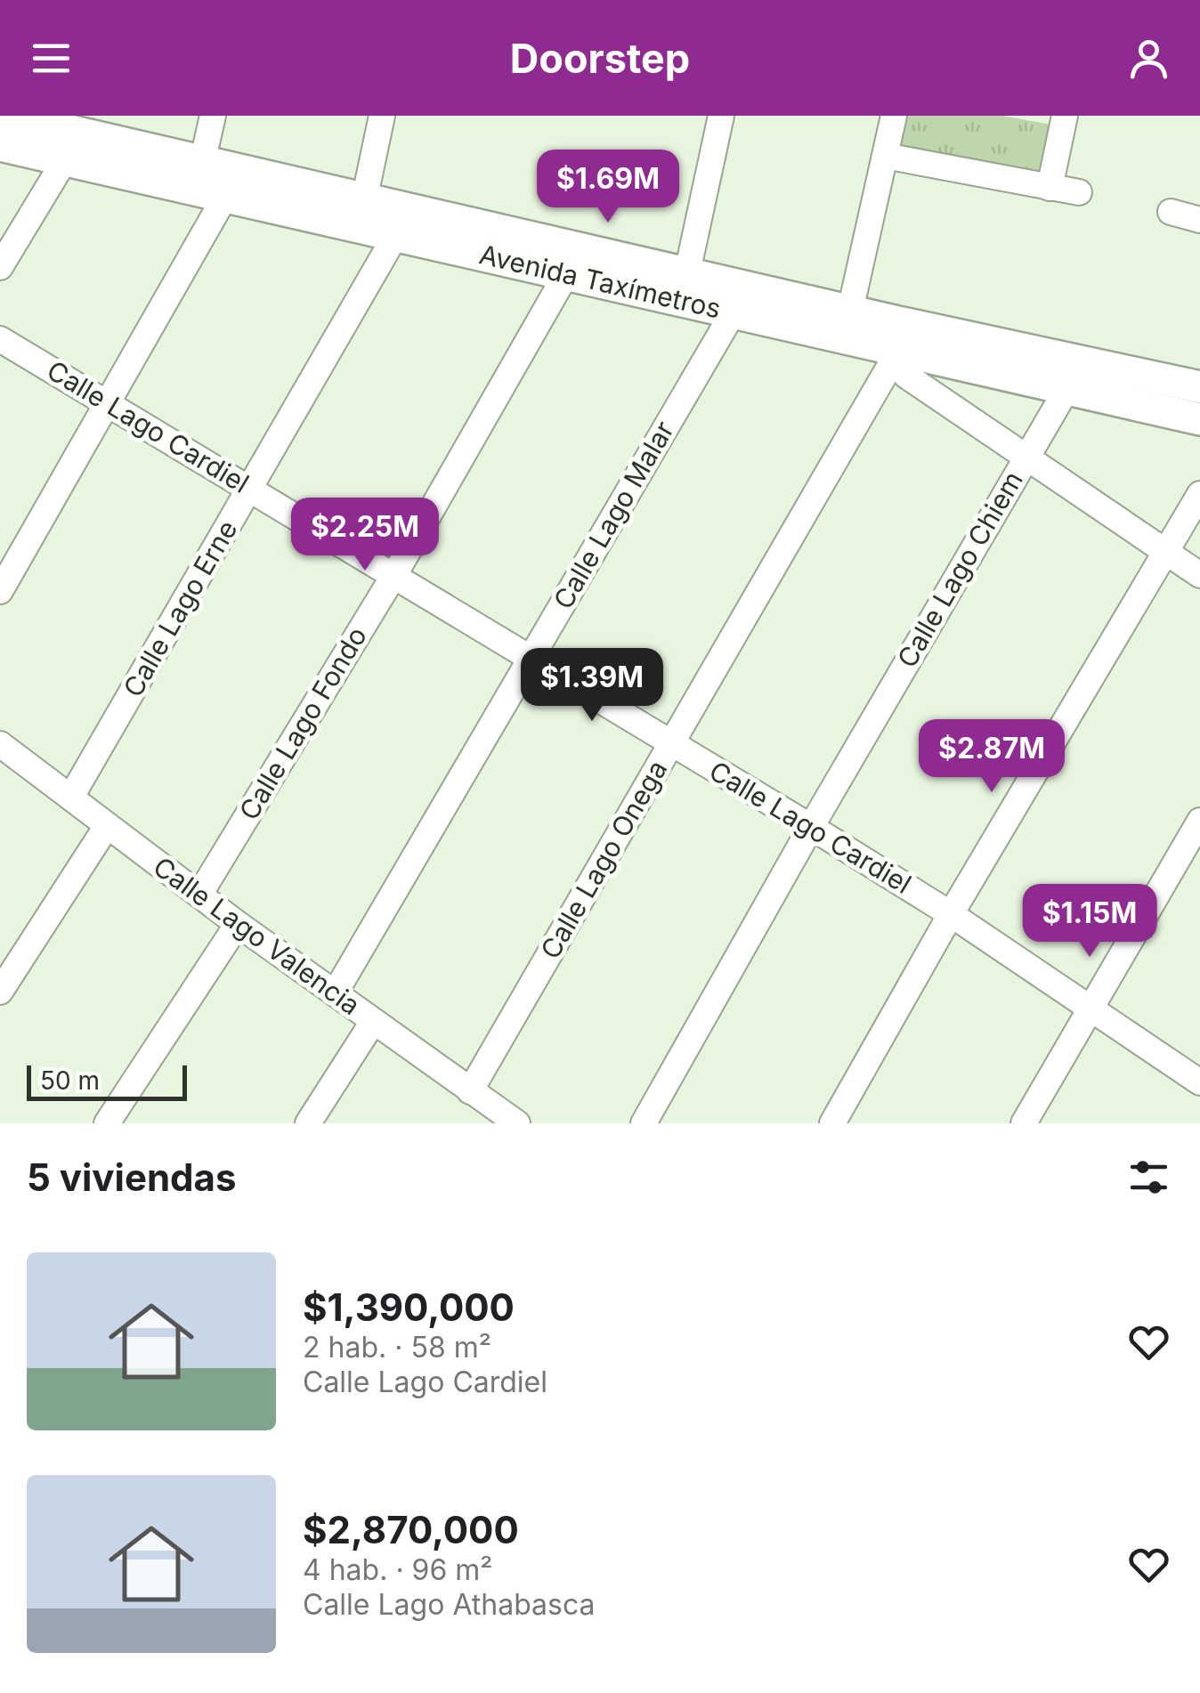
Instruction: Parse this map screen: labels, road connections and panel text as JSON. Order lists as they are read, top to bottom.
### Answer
{
  "streets": {
    "main road": ["Avenida Taxímetros"],
    "street": [
      "Calle Lago Cardiel",
      "Calle Lago Malar",
      "Calle Lago Chiem",
      "Calle Lago Erne",
      "Calle Lago Fondo",
      "Calle Lago Onega",
      "Calle Lago Valencia"
    ]
  },
  "crossings": [
    ["Avenida Taxímetros", "Calle Lago Malar"],
    ["Avenida Taxímetros", "Calle Lago Chiem"],
    ["Avenida Taxímetros", "Calle Lago Erne"],
    ["Avenida Taxímetros", "Calle Lago Fondo"],
    ["Avenida Taxímetros", "Calle Lago Onega"],
    ["Calle Lago Cardiel", "Calle Lago Malar"],
    ["Calle Lago Cardiel", "Calle Lago Chiem"],
    ["Calle Lago Cardiel", "Calle Lago Erne"],
    ["Calle Lago Cardiel", "Calle Lago Fondo"],
    ["Calle Lago Cardiel", "Calle Lago Onega"],
    ["Calle Lago Malar", "Calle Lago Valencia"],
    ["Calle Lago Erne", "Calle Lago Valencia"],
    ["Calle Lago Fondo", "Calle Lago Valencia"],
    ["Calle Lago Onega", "Calle Lago Valencia"]
  ],
  "scale_bar": "50 m",
  "page": {
    "header": "Doorstep",
    "price": [
      "$1.69M",
      "$2.25M",
      "$1.39M",
      "$2.87M",
      "$1.15M"
    ],
    "scale": "50 m",
    "heading": "5 viviendas",
    "list": [
      {
        "name": "$1,390,000",
        "note": "2 hab. · 58 m² · Calle Lago Cardiel"
      },
      {
        "name": "$2,870,000",
        "note": "4 hab. · 96 m² · Calle Lago Athabasca"
      }
    ]
  }
}
